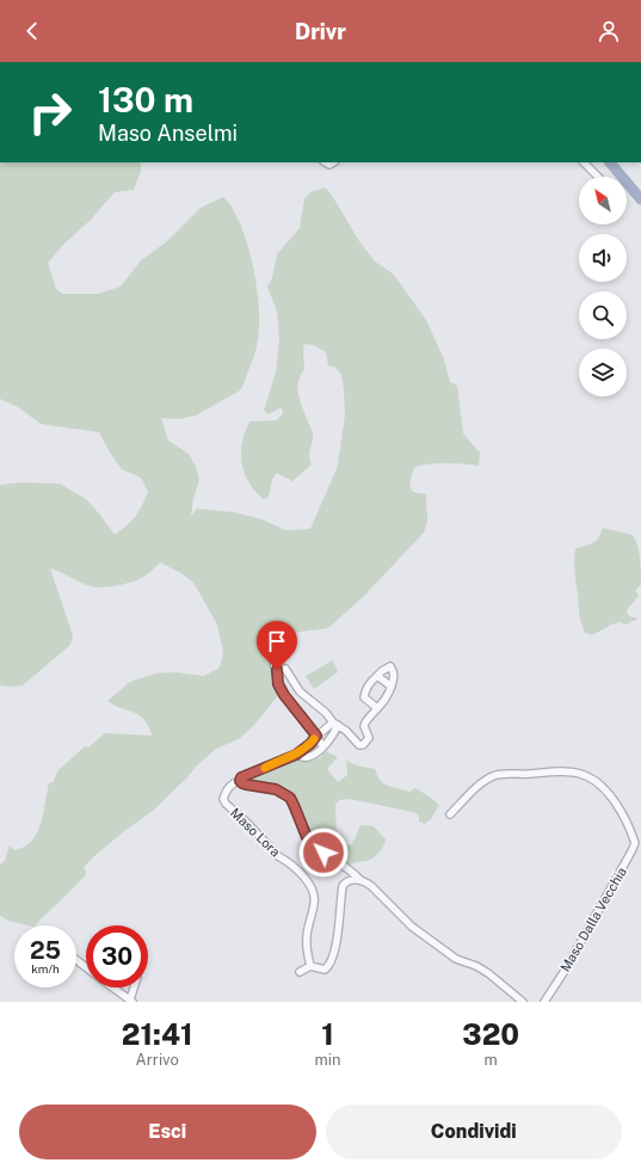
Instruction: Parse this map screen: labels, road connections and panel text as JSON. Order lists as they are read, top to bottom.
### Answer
{
  "streets": {
    "street": ["Maso Lora", "Maso Dalla Vecchia"]
  },
  "north": "top left",
  "page": {
    "header": "Drivr",
    "turn": ["130 m", "Maso Anselmi"],
    "speed": "25 km/h",
    "limit": "30",
    "eta": [
      "21:41",
      "Arrivo",
      "1",
      "min",
      "320",
      "m"
    ],
    "buttons": ["Esci", "Condividi"]
  }
}
